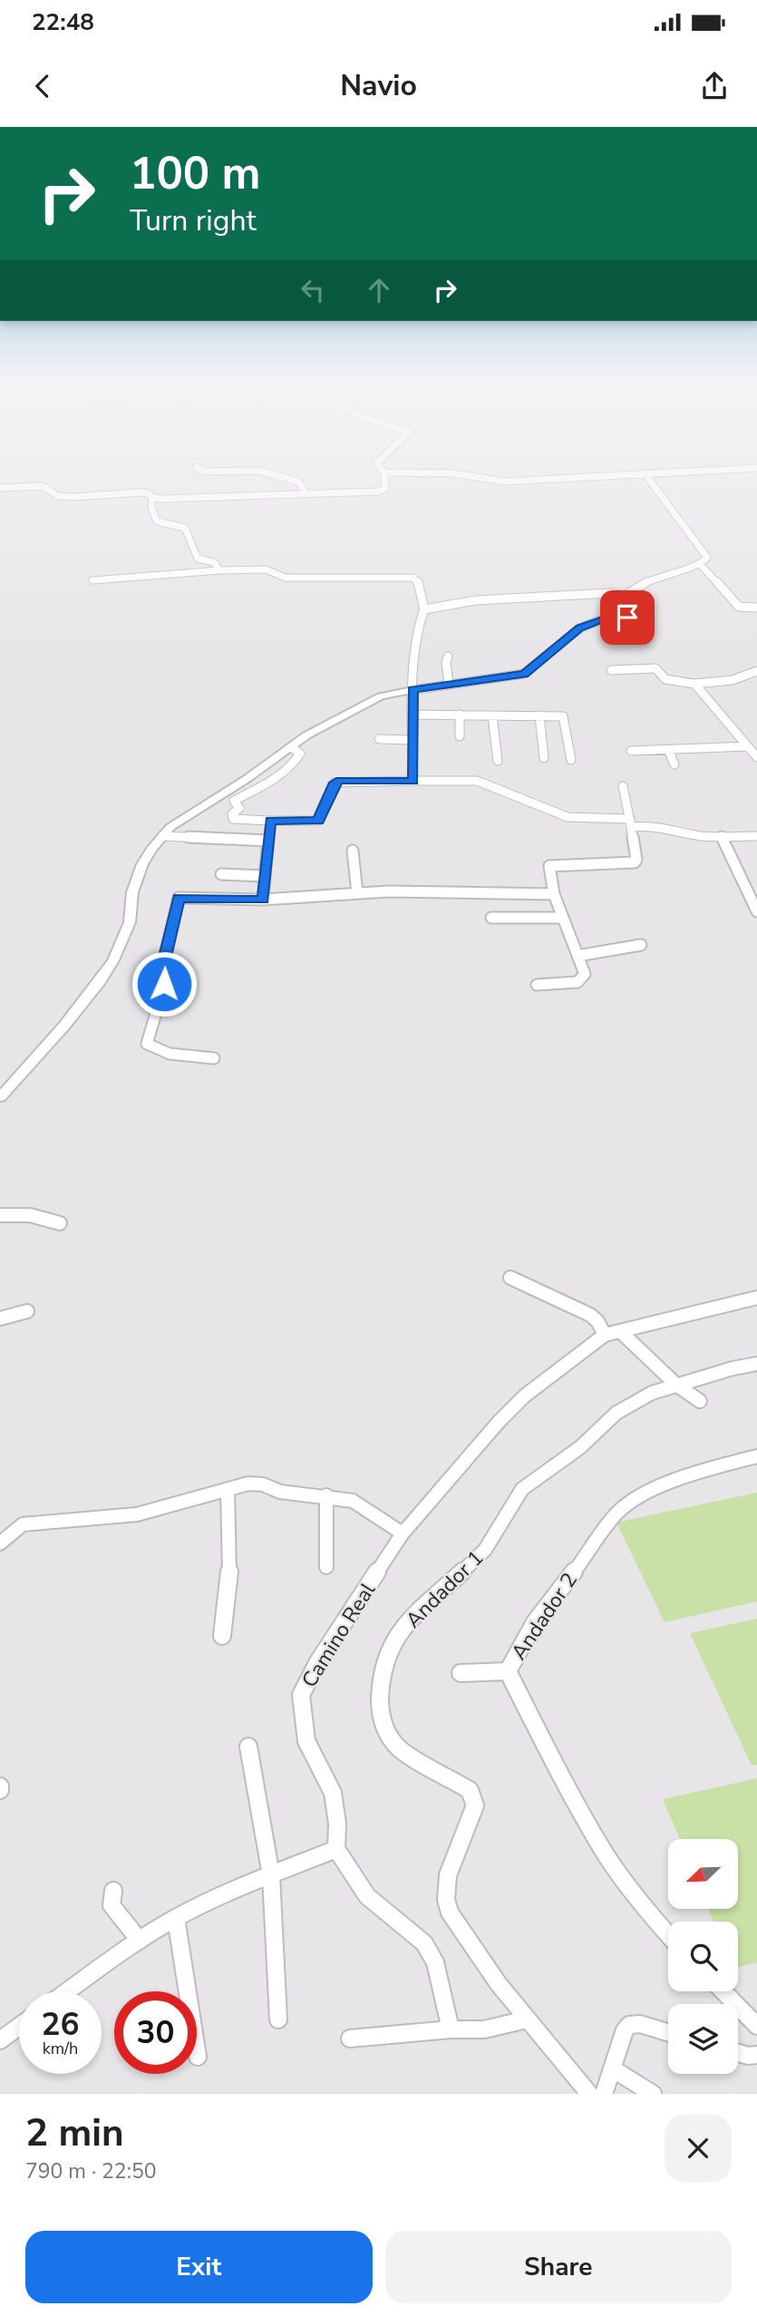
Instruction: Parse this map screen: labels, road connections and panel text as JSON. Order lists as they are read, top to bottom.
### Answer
{
  "streets": {
    "street": ["Andador 1", "Andador 2", "Camino Real"]
  },
  "north": "bottom left",
  "page": {
    "status": "22:48",
    "header": "Navio",
    "turn": ["100 m", "Turn right"],
    "speed": "26 km/h",
    "limit": "30",
    "heading": ["2 min", "790 m · 22:50"],
    "buttons": ["Exit", "Share"]
  }
}
